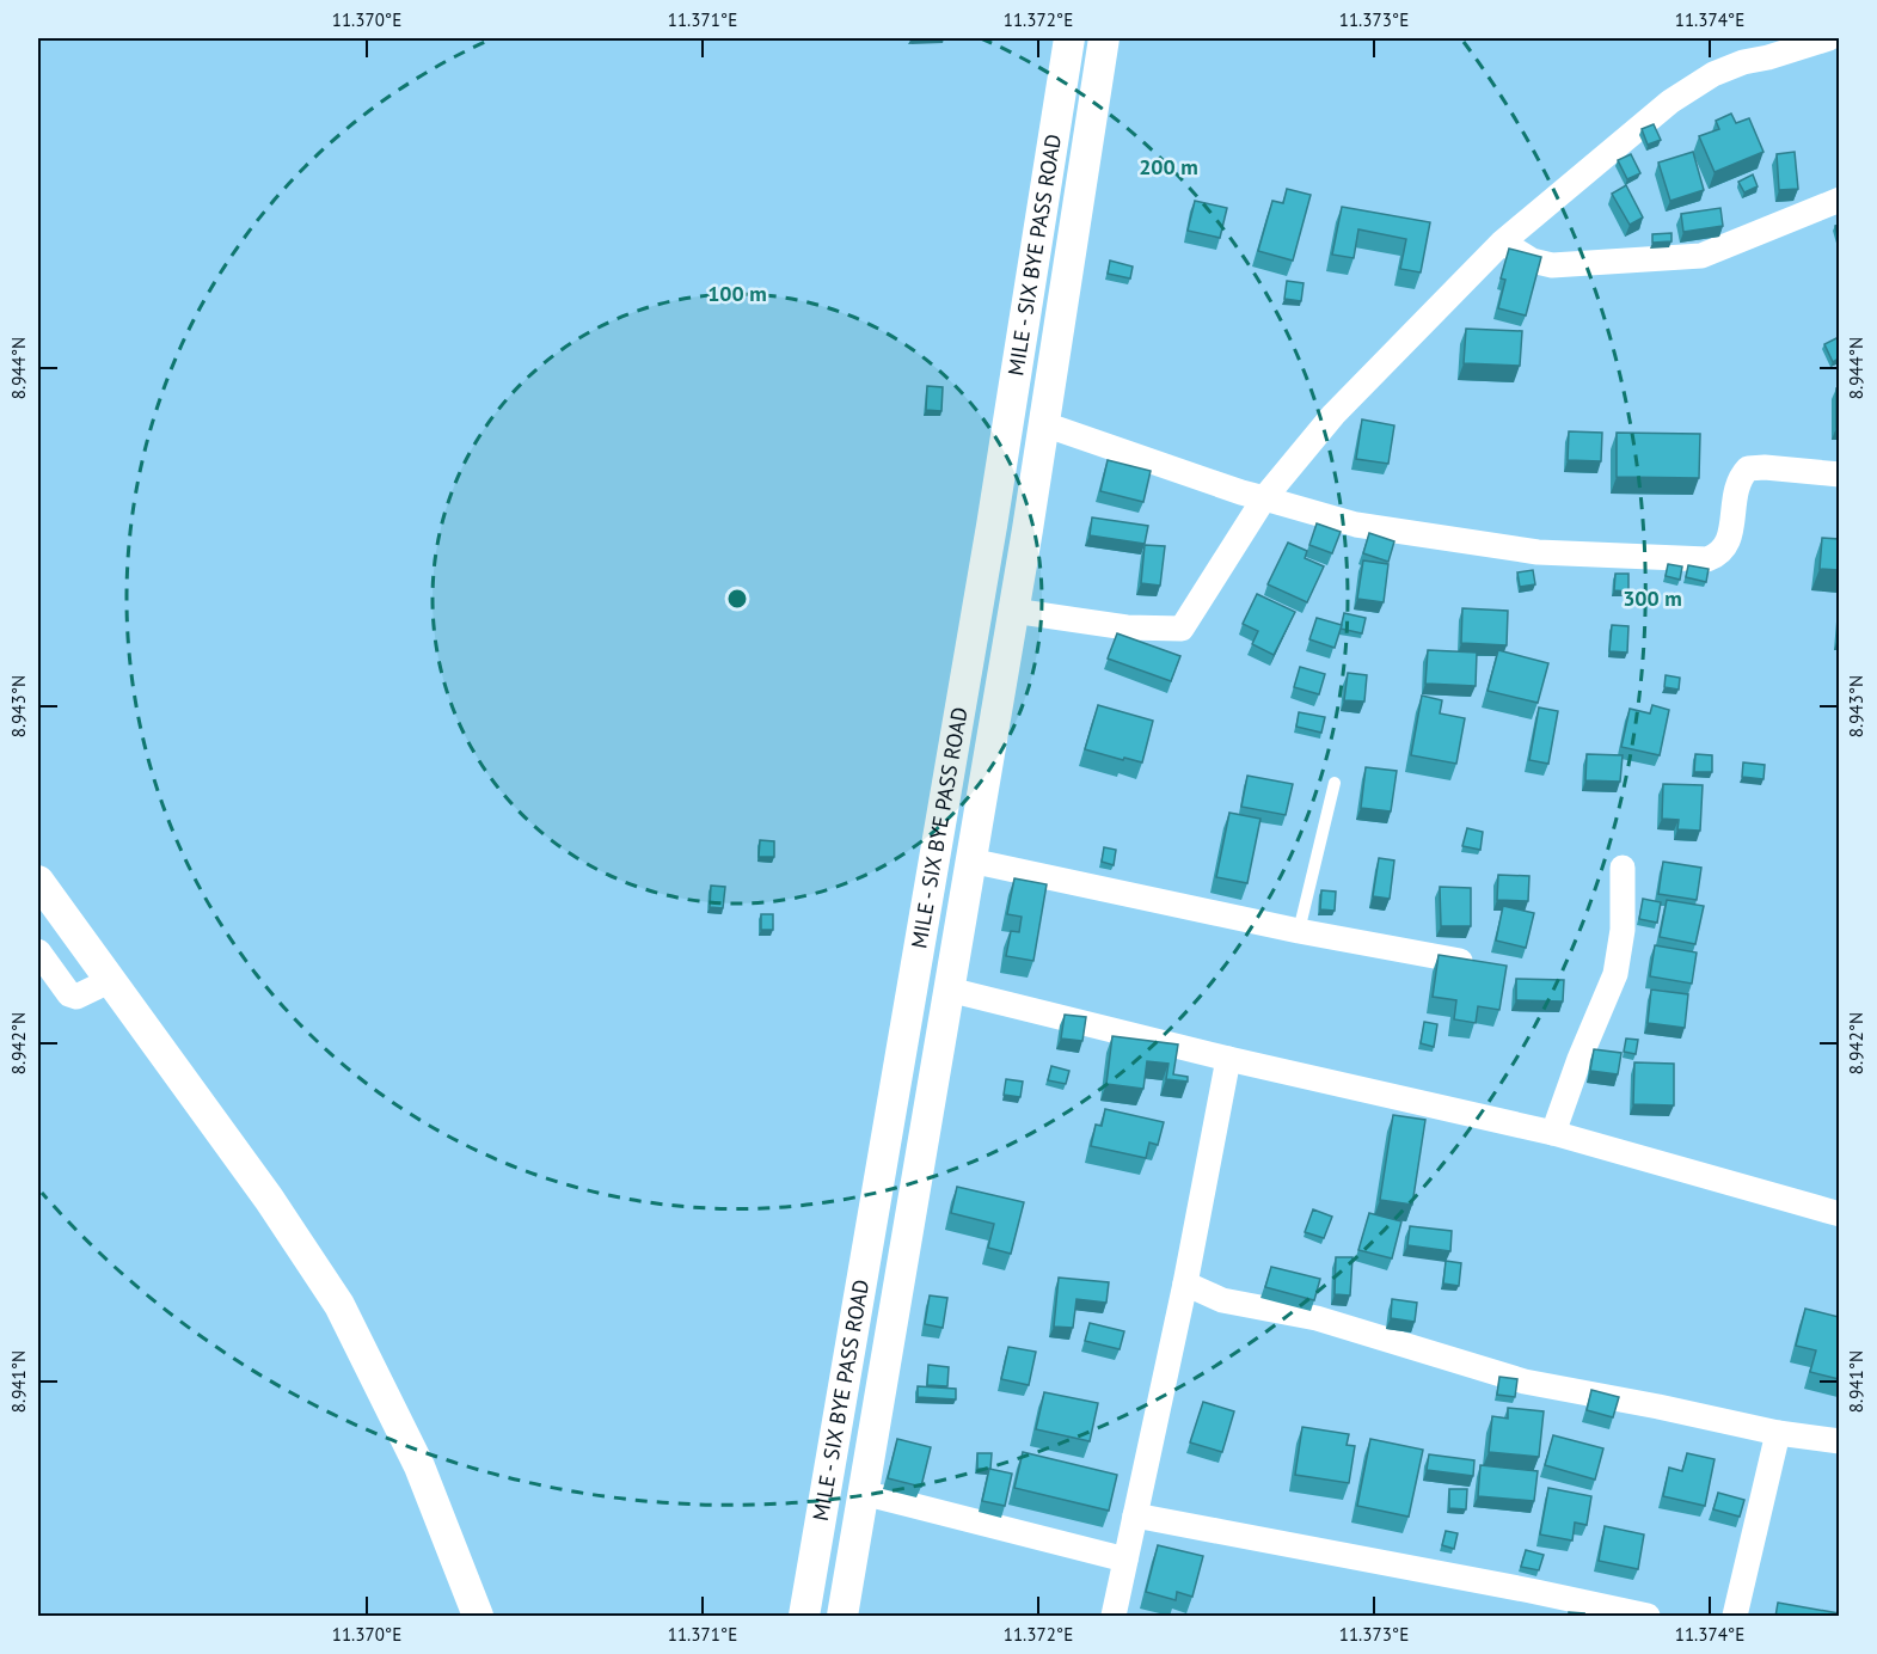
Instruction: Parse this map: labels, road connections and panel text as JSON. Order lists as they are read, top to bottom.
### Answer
{
  "streets": {
    "street": ["MILE - SIX BYE PASS ROAD"]
  },
  "coordinates": [
    "11.370°E",
    "11.371°E",
    "11.372°E",
    "11.373°E",
    "11.374°E",
    "8.944°N",
    "8.943°N",
    "8.942°N",
    "8.941°N"
  ],
  "rings": ["200 m", "100 m", "300 m"]
}
